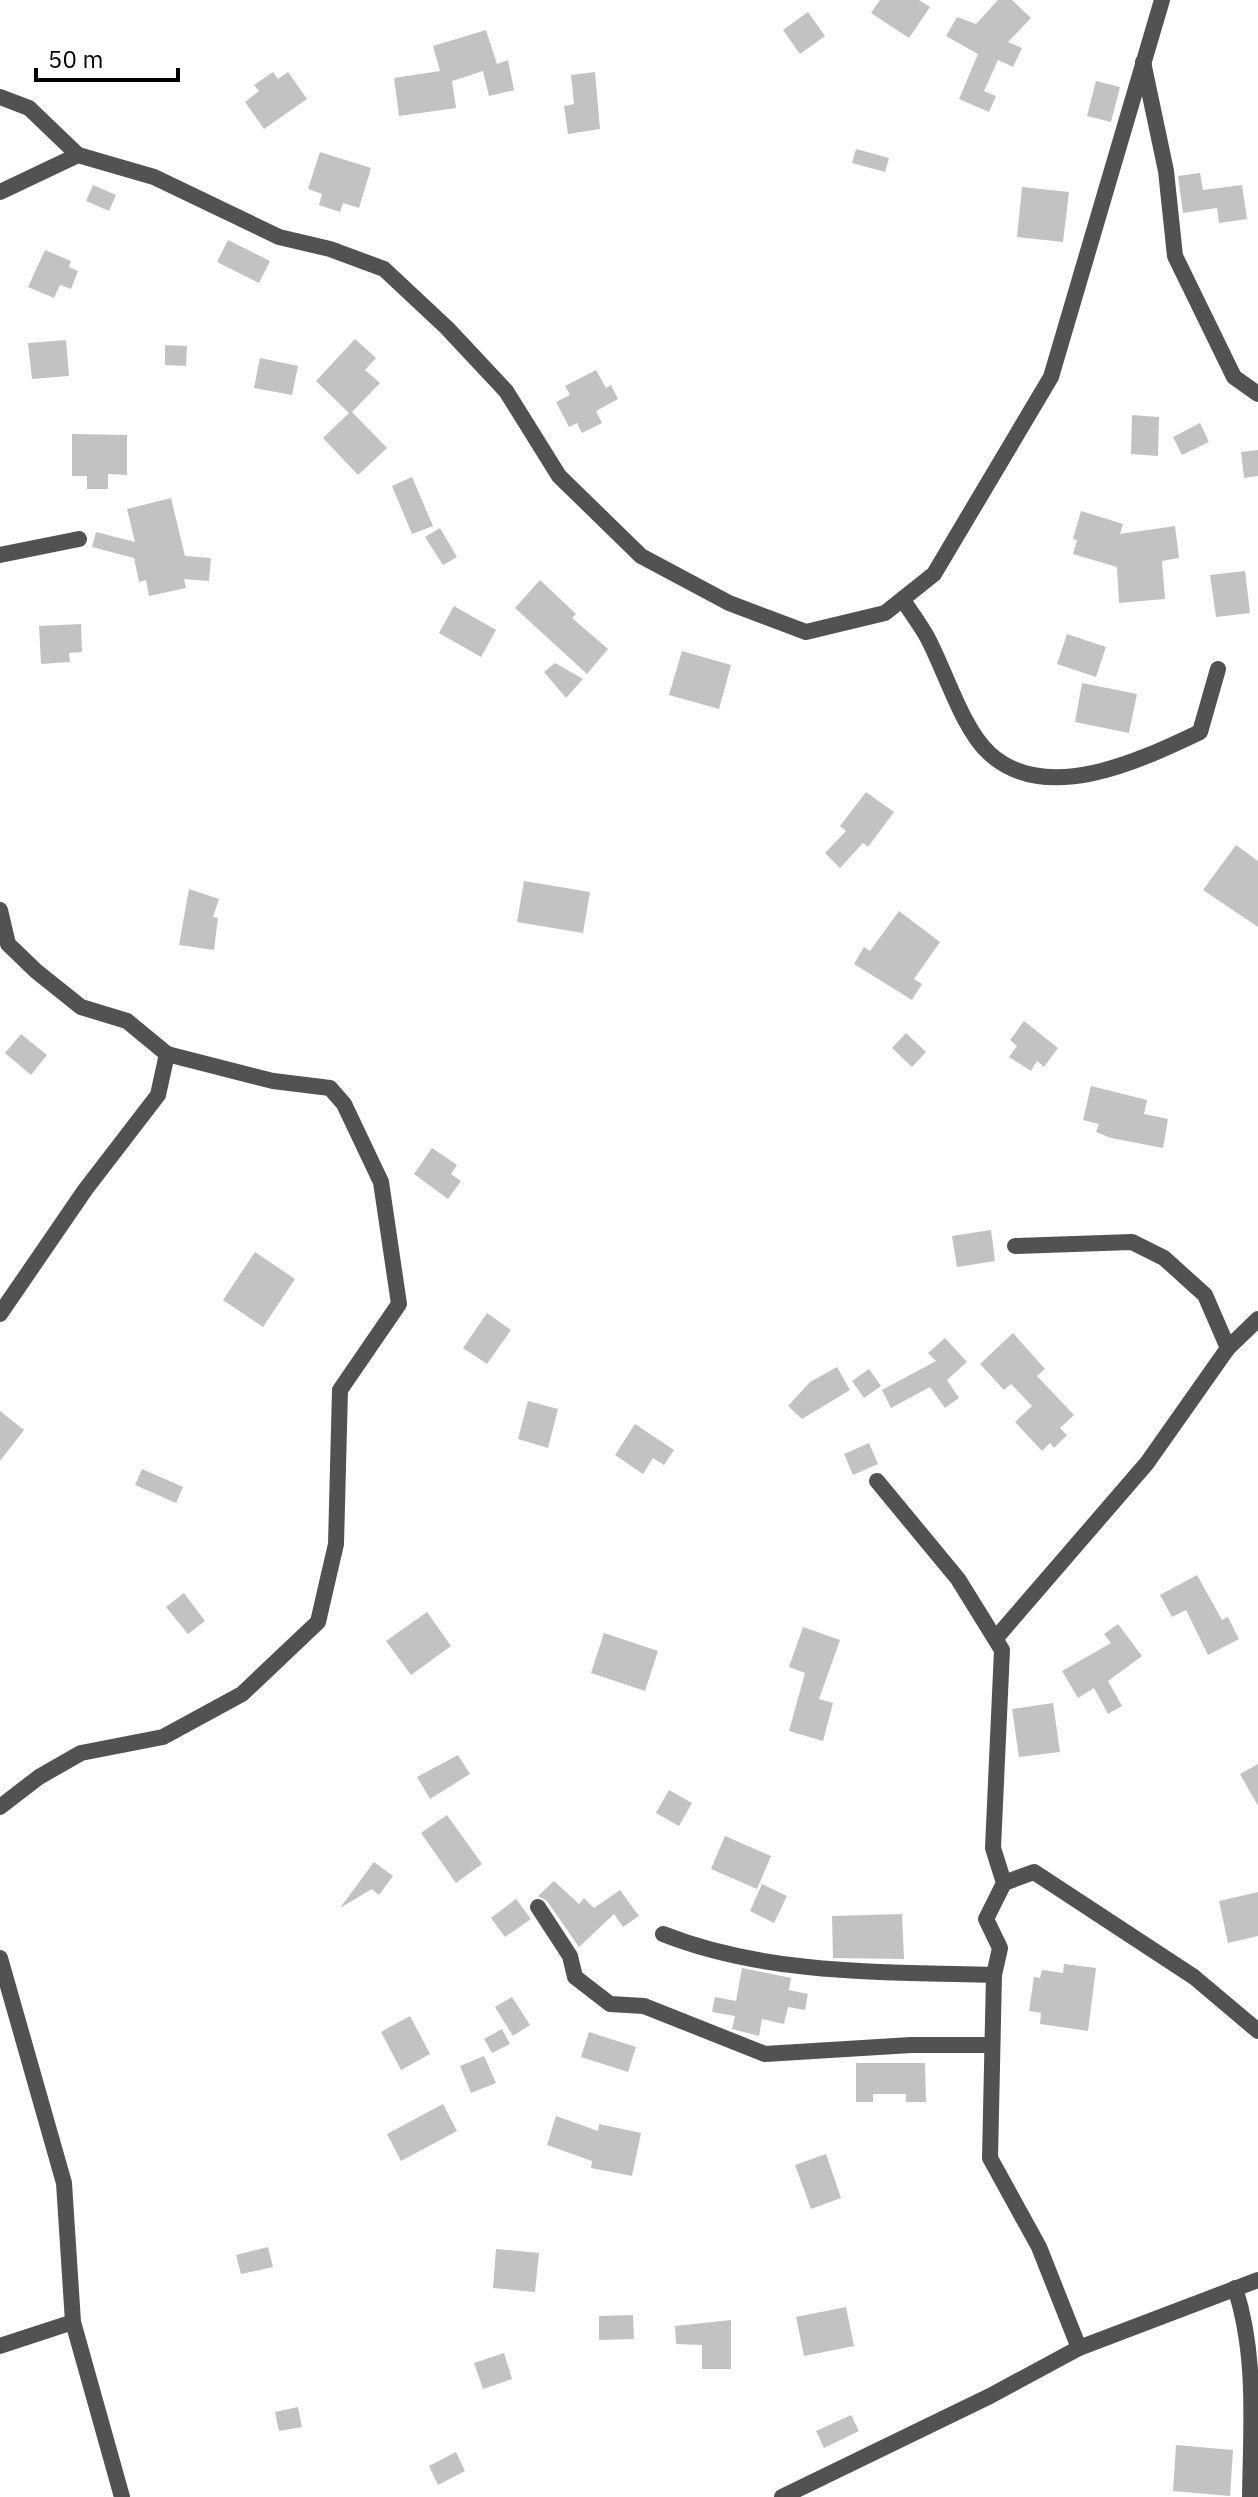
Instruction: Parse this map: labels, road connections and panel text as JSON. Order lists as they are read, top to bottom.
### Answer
{
  "scale_bar": "50 m"
}
